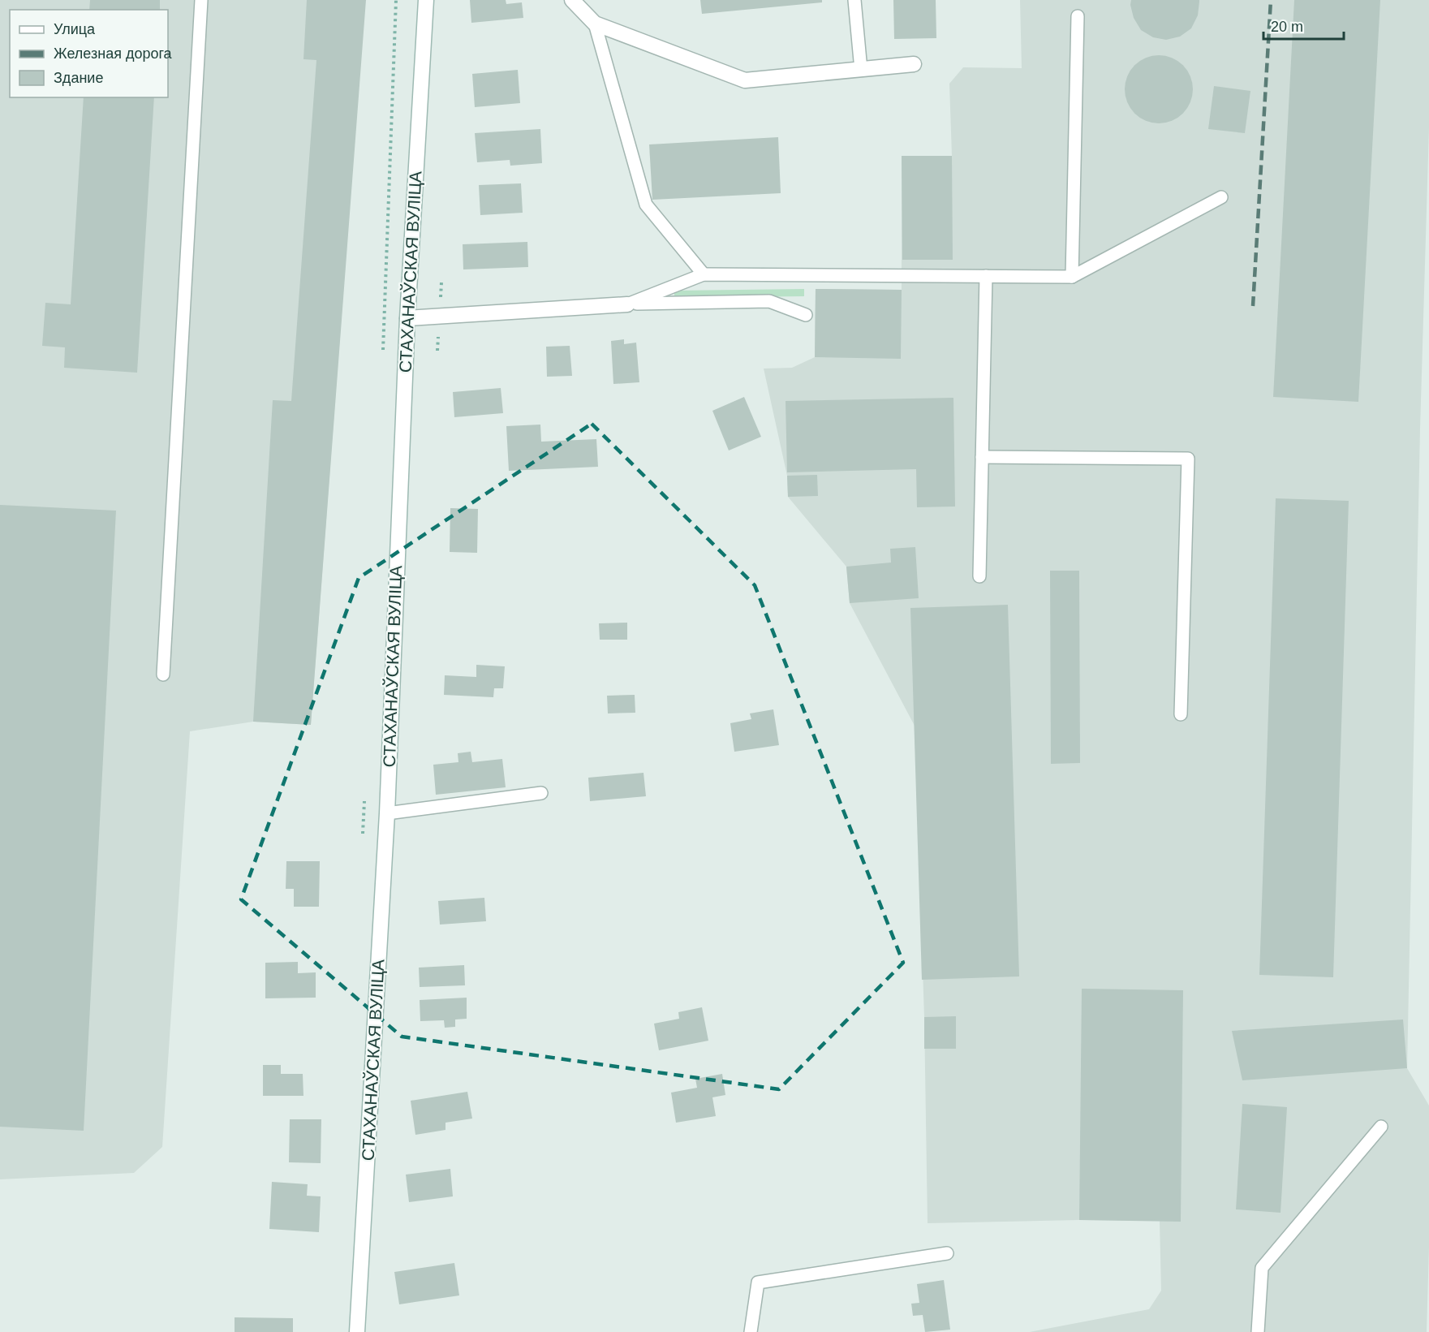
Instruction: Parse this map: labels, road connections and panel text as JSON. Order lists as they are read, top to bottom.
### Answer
{
  "streets": {
    "street": ["СТАХАНАЎСКАЯ ВУЛІЦА"]
  },
  "legend": ["Улица", "Железная дорога", "Здание"],
  "scale_bar": "20 m"
}
